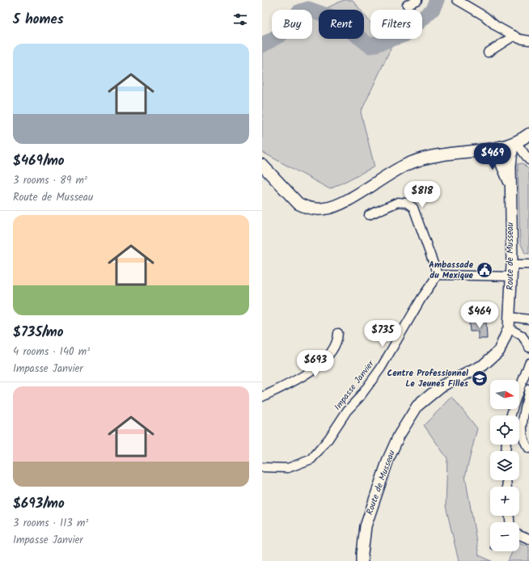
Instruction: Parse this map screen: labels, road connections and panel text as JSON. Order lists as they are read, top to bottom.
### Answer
{
  "streets": {
    "street": ["Route de Musseau", "Impasse Janvier"]
  },
  "places": {
    "public building": ["Ambassade du Mexique"],
    "school or university": ["Centre Professionnel Le Jeunes Filles"]
  },
  "north": "right",
  "page": {
    "heading": "5 homes",
    "chip": ["Buy", "Rent", "Filters"],
    "list": [
      {
        "name": "$469/mo",
        "note": "3 rooms · 89 m² · Route de Musseau"
      },
      {
        "name": "$735/mo",
        "note": "4 rooms · 140 m² · Impasse Janvier"
      },
      {
        "name": "$693/mo",
        "note": "3 rooms · 113 m² · Impasse Janvier"
      }
    ],
    "price": [
      "$469",
      "$818",
      "$464",
      "$735",
      "$693"
    ],
    "map_buttons": ["+", "−"]
  }
}
